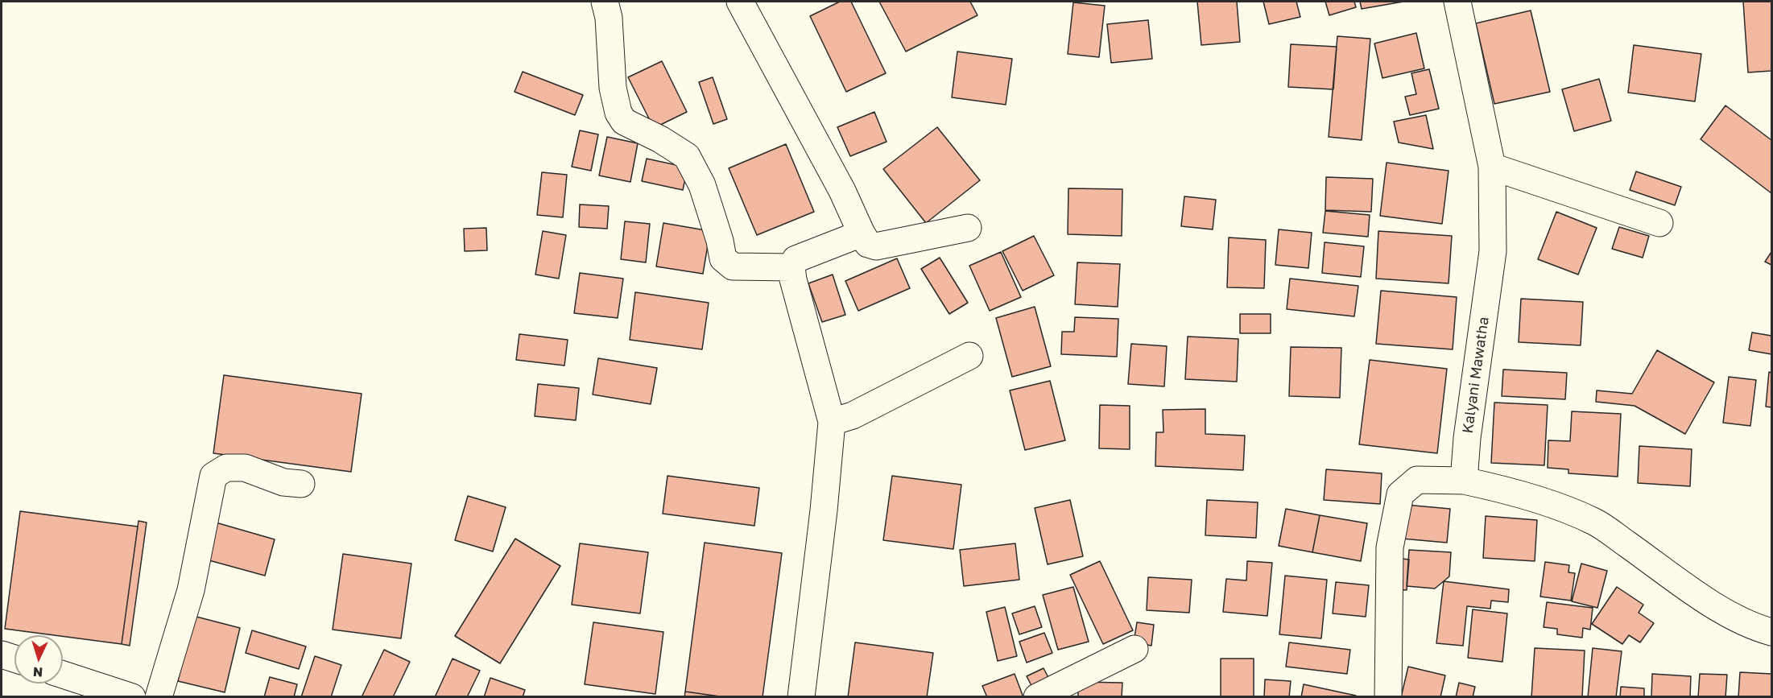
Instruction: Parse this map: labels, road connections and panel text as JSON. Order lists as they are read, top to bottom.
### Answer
{
  "streets": {
    "street": ["Kalyani Mawatha"]
  },
  "north": "bottom"
}
